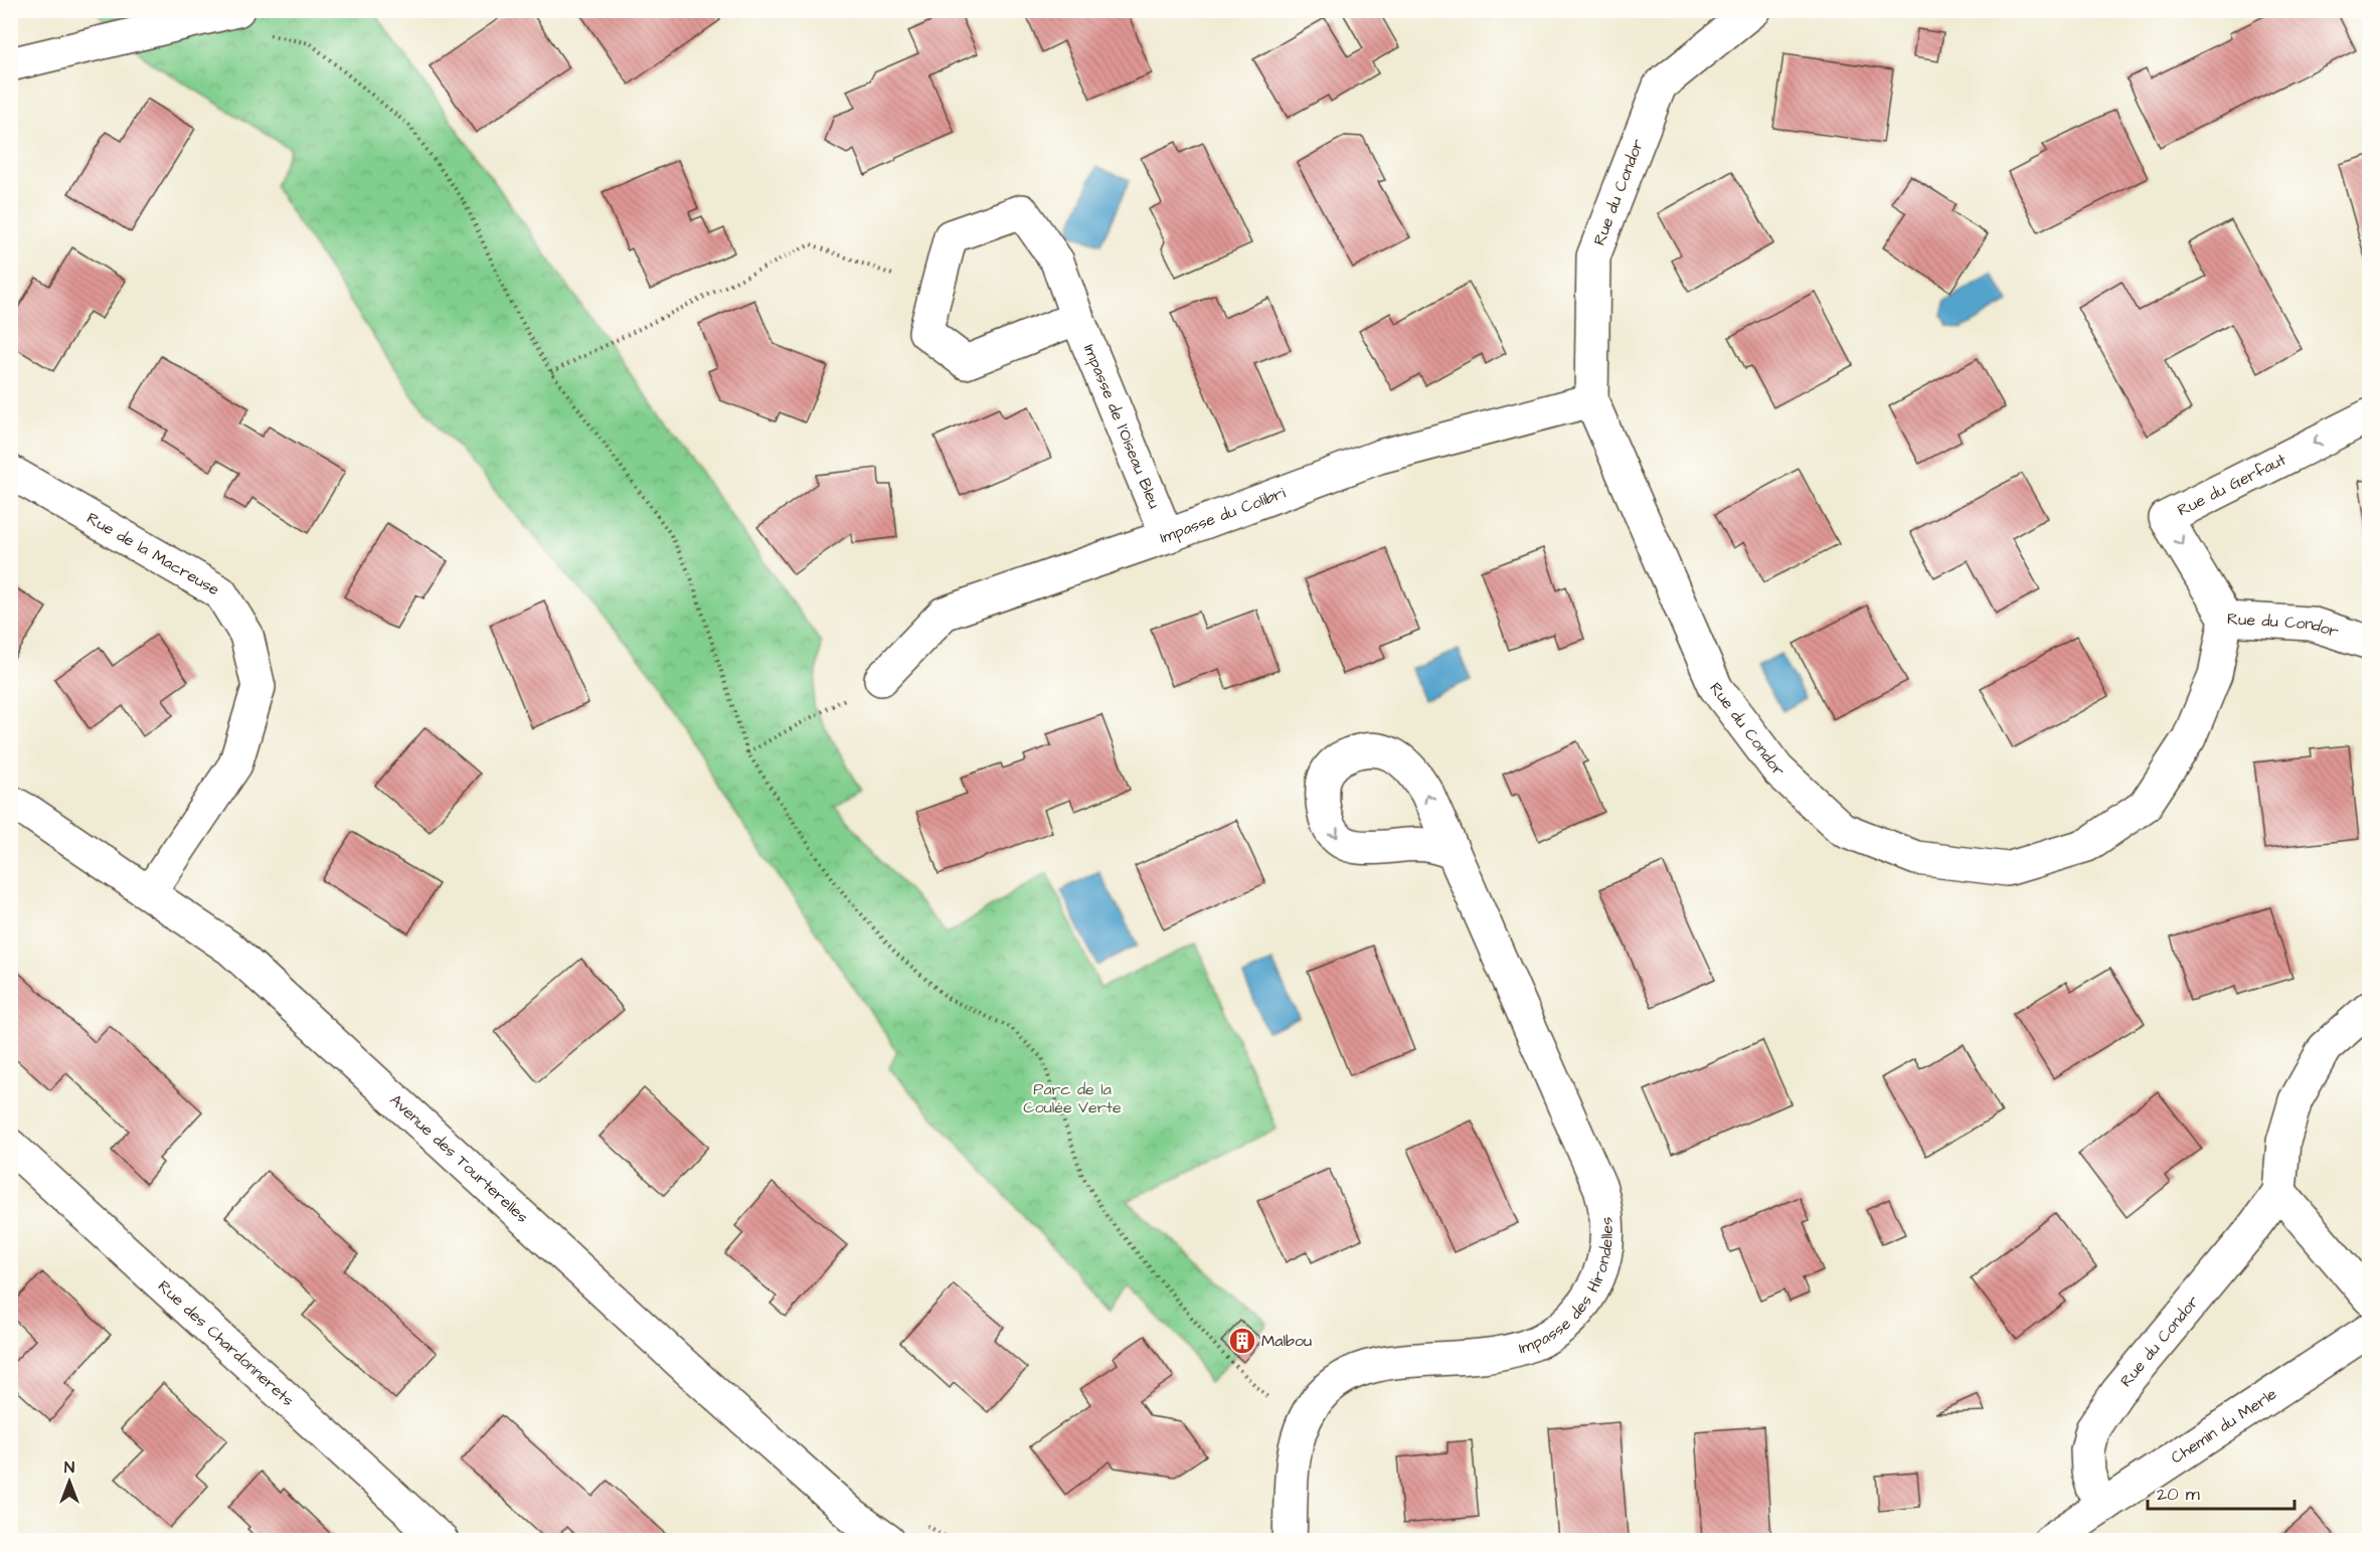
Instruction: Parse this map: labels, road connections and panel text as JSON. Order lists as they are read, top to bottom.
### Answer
{
  "streets": {
    "street": [
      "Rue du Condor",
      "Impasse de l'Oiseau Bleu",
      "Rue du Gerfaut",
      "Impasse du Colibri",
      "Rue de la Macreuse",
      "Avenue des Tourterelles",
      "Impasse des Hirondelles",
      "Rue des Chardonnerets",
      "Chemin du Merle"
    ]
  },
  "crossings": [
    ["Rue du Condor", "Rue du Gerfaut"],
    ["Rue du Condor", "Impasse du Colibri"],
    ["Rue du Condor", "Chemin du Merle"],
    ["Impasse de l'Oiseau Bleu", "Impasse du Colibri"],
    ["Rue de la Macreuse", "Avenue des Tourterelles"]
  ],
  "parks": ["Parc de la Coulée Verte"],
  "places": {
    "building": ["Malbou"]
  },
  "scale_bar": "20 m",
  "north": "top"
}
